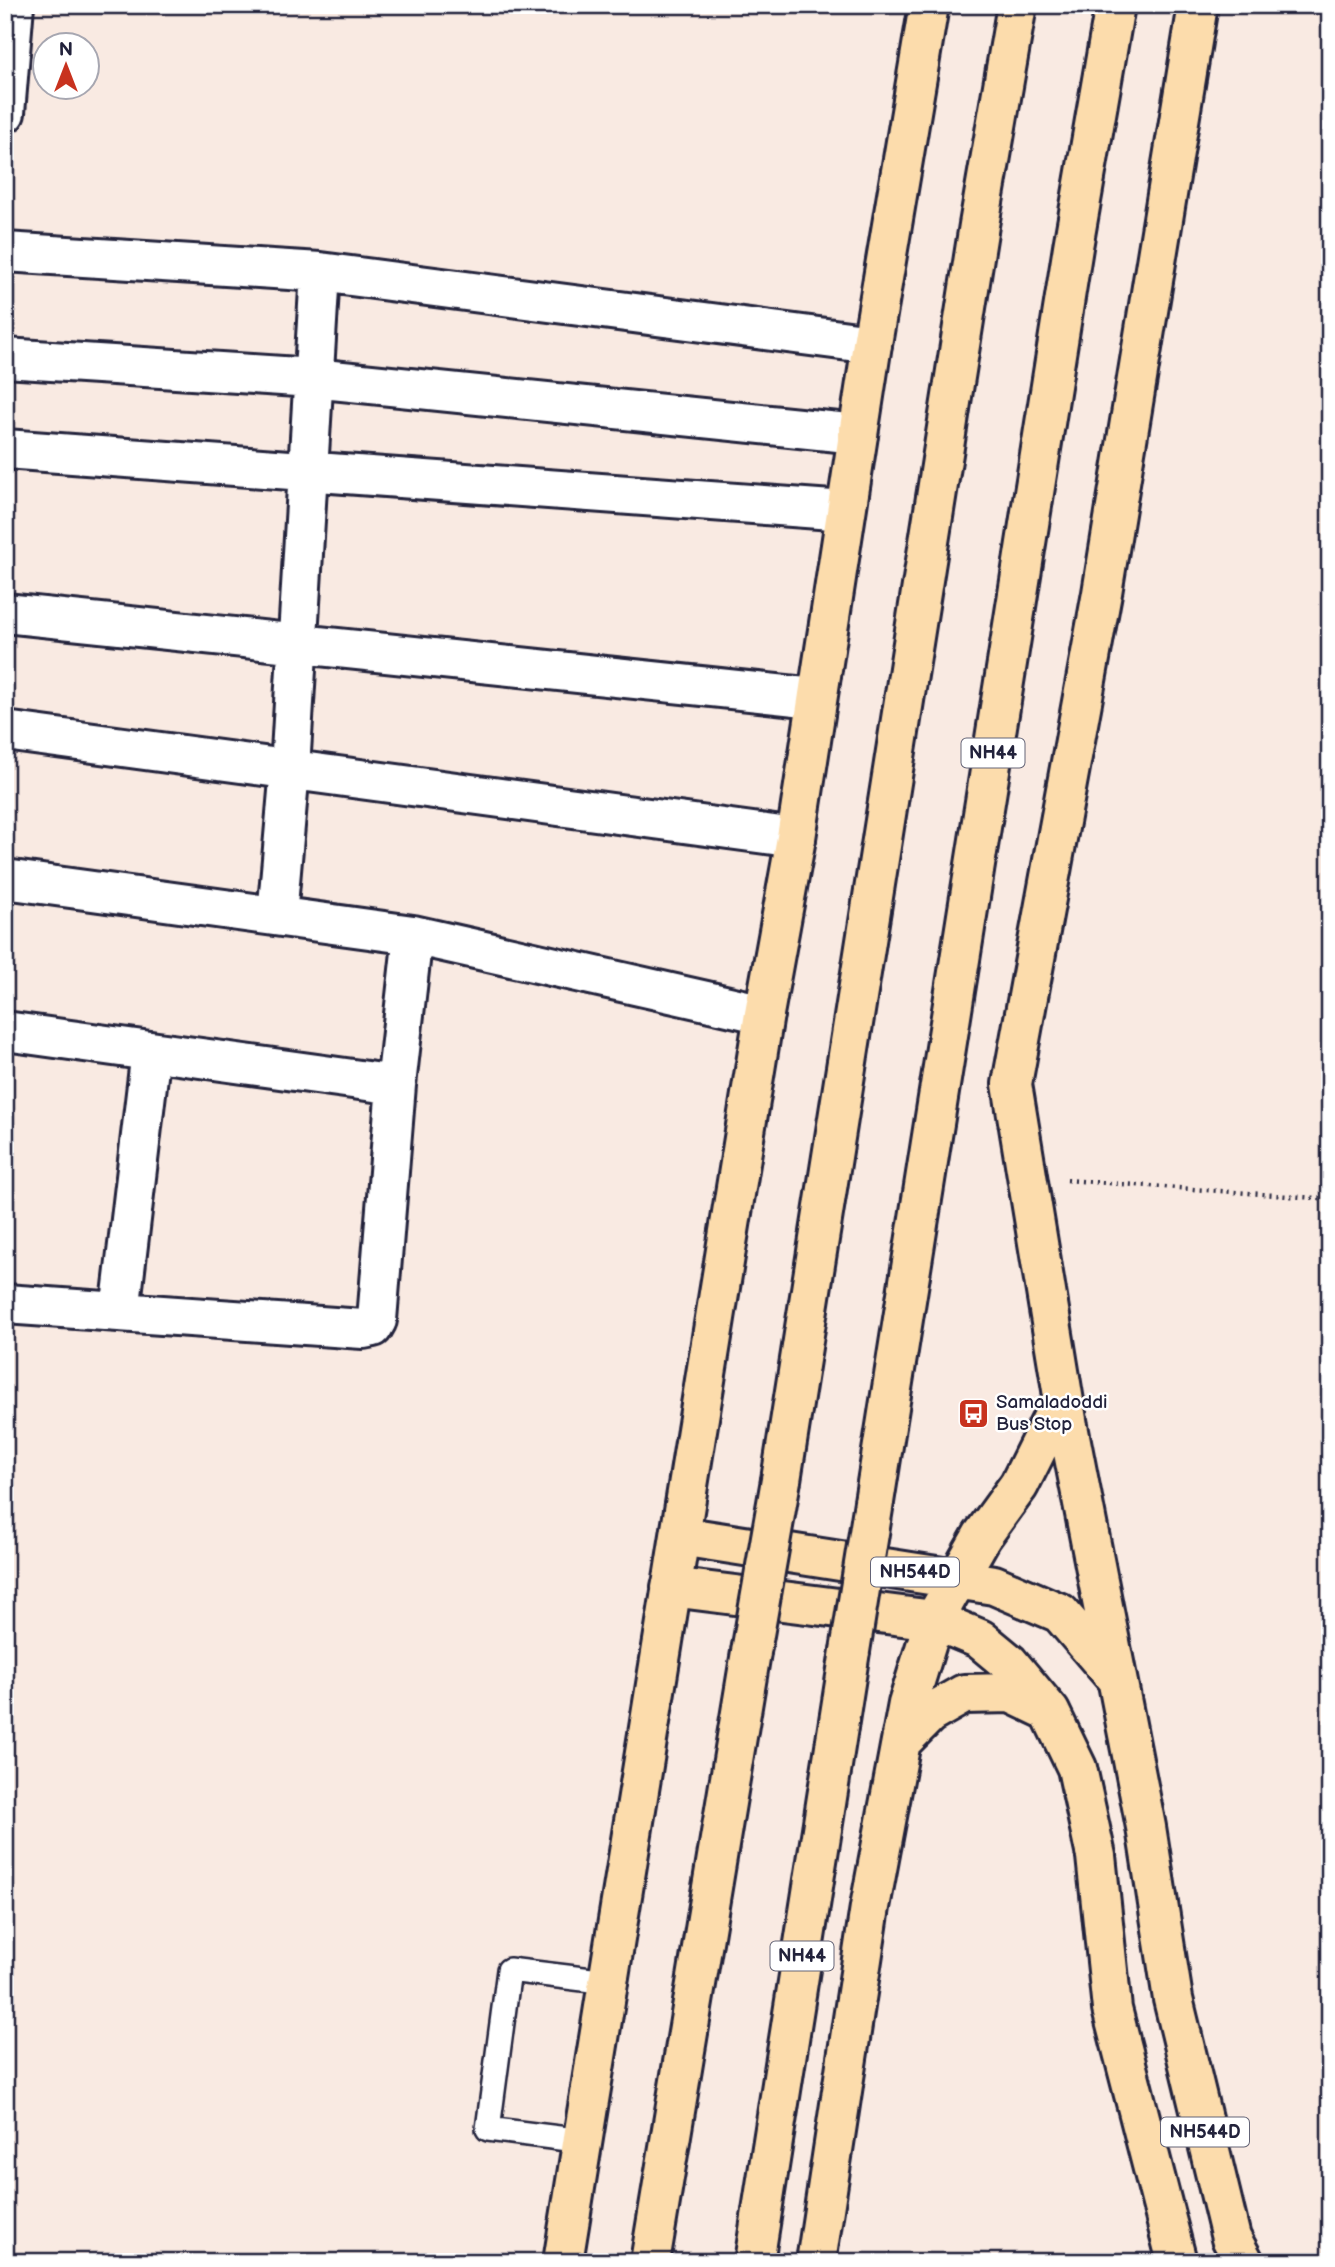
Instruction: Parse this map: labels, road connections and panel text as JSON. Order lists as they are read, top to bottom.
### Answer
{
  "streets": {
    "highway": ["NH44", "NH544D"]
  },
  "places": {
    "bus stop": ["Samaladoddi Bus Stop"]
  },
  "north": "top"
}
